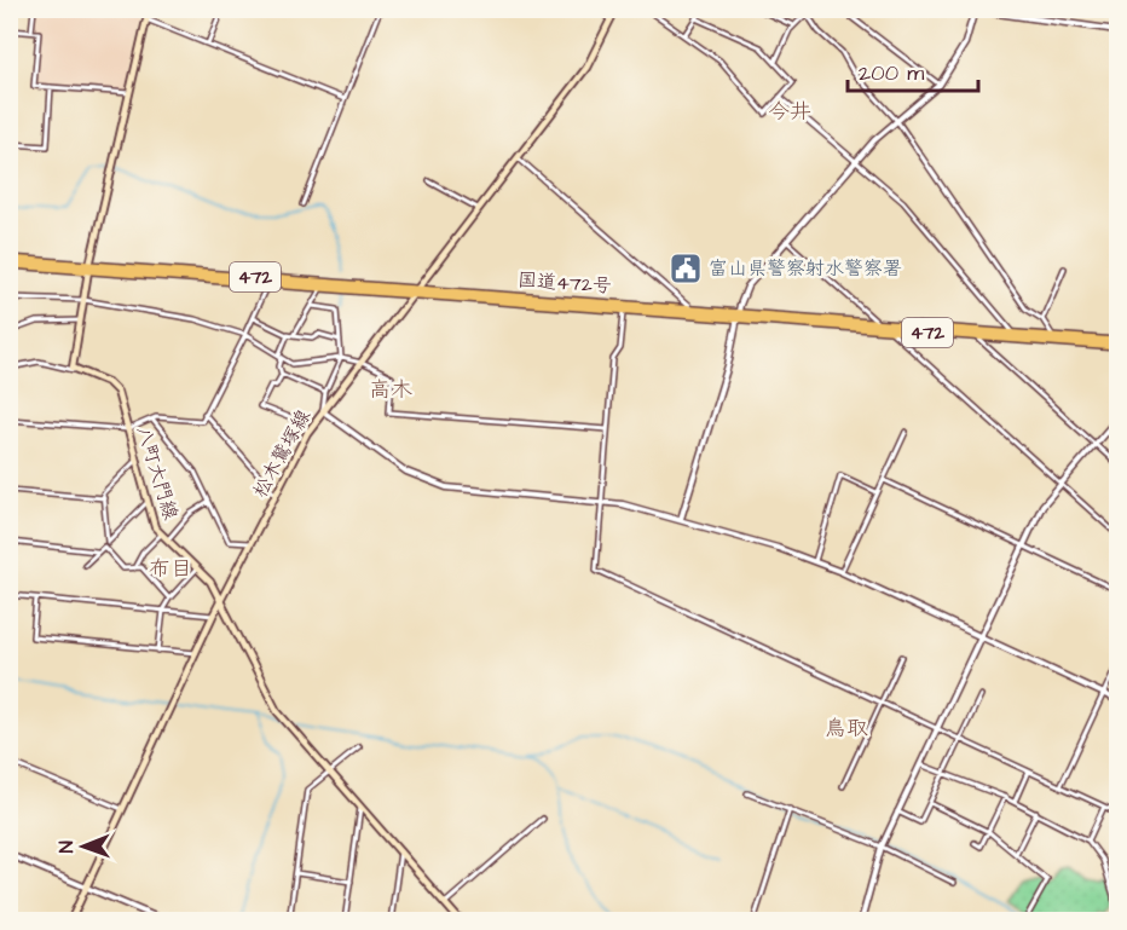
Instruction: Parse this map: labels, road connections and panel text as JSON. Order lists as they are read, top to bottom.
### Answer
{
  "streets": {
    "highway": ["472", "国道472号"],
    "main road": ["松木鷲塚線", "八町大門線"]
  },
  "crossings": [
    ["国道472号", "松木鷲塚線"],
    ["松木鷲塚線", "八町大門線"]
  ],
  "districts": [
    "今井",
    "高木",
    "布目",
    "鳥取"
  ],
  "places": {
    "public building": ["富山県警察射水警察署"]
  },
  "scale_bar": "200 m",
  "north": "left"
}
